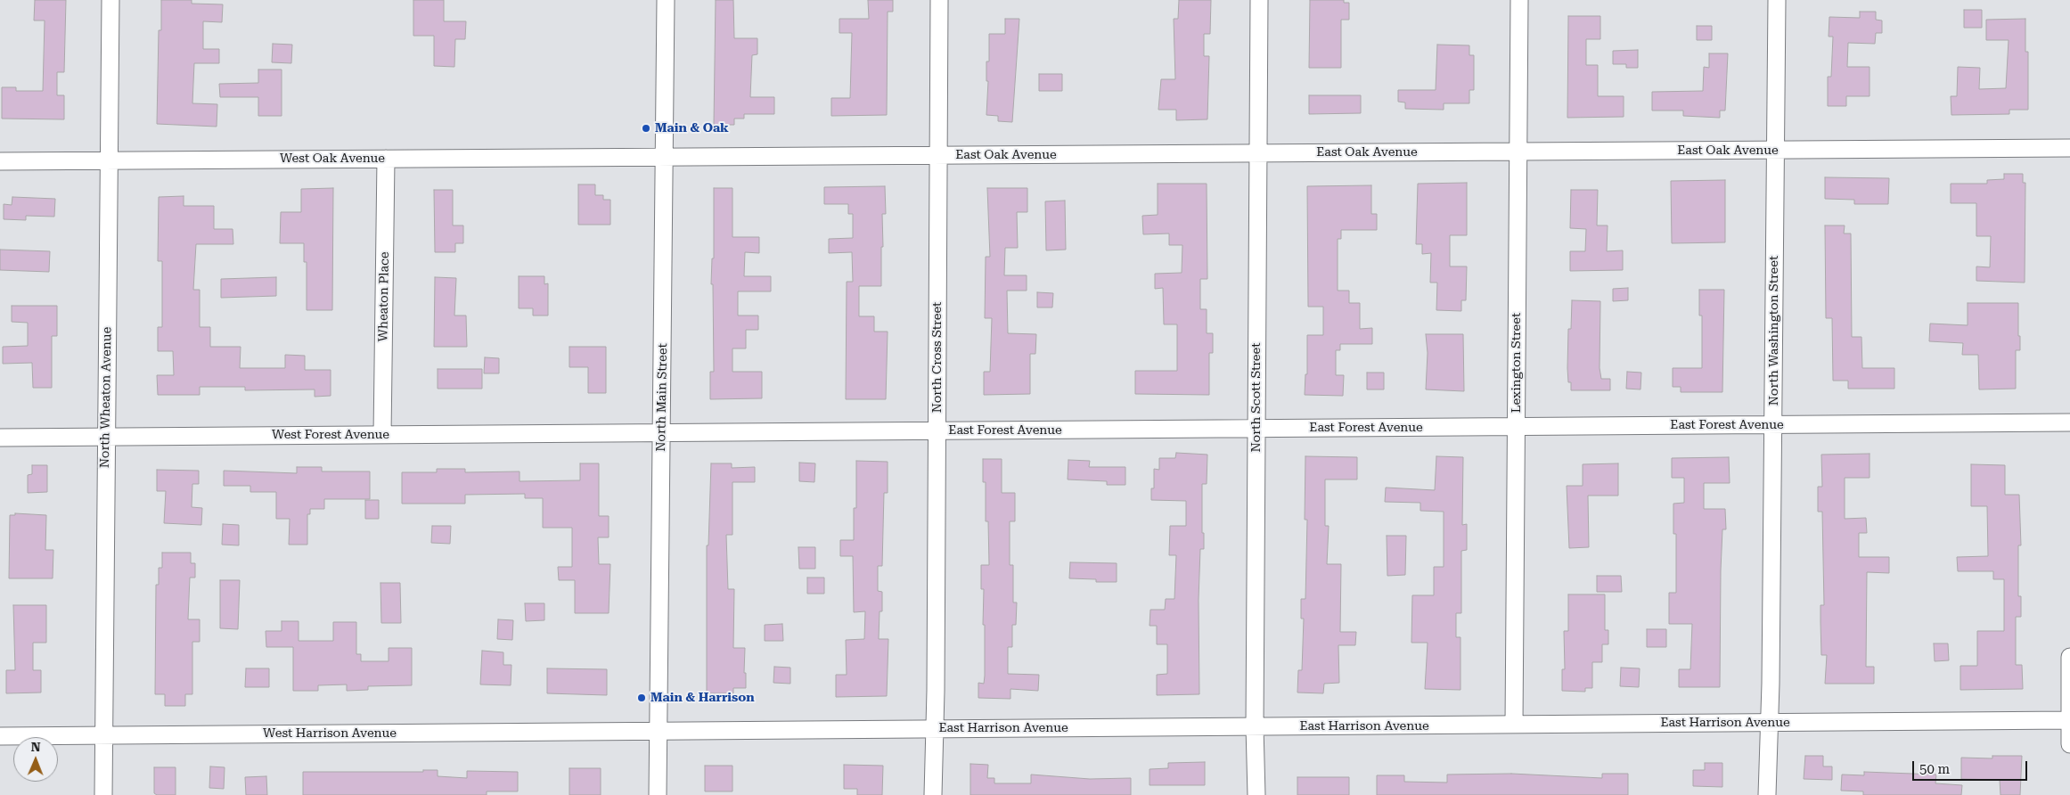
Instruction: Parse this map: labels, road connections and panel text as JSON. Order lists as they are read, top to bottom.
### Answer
{
  "streets": {
    "street": [
      "East Oak Avenue",
      "West Oak Avenue",
      "Wheaton Place",
      "North Washington Street",
      "North Cross Street",
      "Lexington Street",
      "North Wheaton Avenue",
      "North Main Street",
      "North Scott Street",
      "East Forest Avenue",
      "West Forest Avenue",
      "East Harrison Avenue",
      "West Harrison Avenue"
    ]
  },
  "crossings": [
    ["East Oak Avenue", "West Oak Avenue"],
    ["East Oak Avenue", "North Washington Street"],
    ["East Oak Avenue", "North Cross Street"],
    ["East Oak Avenue", "Lexington Street"],
    ["East Oak Avenue", "North Main Street"],
    ["East Oak Avenue", "North Scott Street"],
    ["West Oak Avenue", "Wheaton Place"],
    ["West Oak Avenue", "North Wheaton Avenue"],
    ["West Oak Avenue", "North Main Street"],
    ["Wheaton Place", "West Forest Avenue"],
    ["North Washington Street", "East Forest Avenue"],
    ["North Washington Street", "East Harrison Avenue"],
    ["North Cross Street", "East Forest Avenue"],
    ["North Cross Street", "East Harrison Avenue"],
    ["Lexington Street", "East Forest Avenue"],
    ["Lexington Street", "East Harrison Avenue"],
    ["North Wheaton Avenue", "West Forest Avenue"],
    ["North Wheaton Avenue", "West Harrison Avenue"],
    ["North Main Street", "East Forest Avenue"],
    ["North Main Street", "West Forest Avenue"],
    ["North Main Street", "East Harrison Avenue"],
    ["North Main Street", "West Harrison Avenue"],
    ["North Scott Street", "East Forest Avenue"],
    ["North Scott Street", "East Harrison Avenue"],
    ["East Forest Avenue", "West Forest Avenue"],
    ["East Harrison Avenue", "West Harrison Avenue"]
  ],
  "places": ["Main & Oak", "Main & Harrison"],
  "scale_bar": "50 m",
  "north": "top"
}
